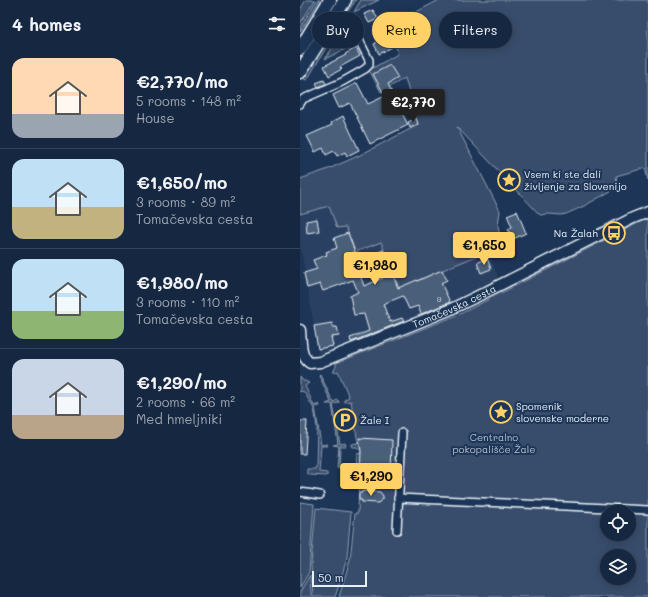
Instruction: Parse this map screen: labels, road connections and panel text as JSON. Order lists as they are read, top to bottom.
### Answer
{
  "streets": {
    "street": ["Tomačevska cesta"]
  },
  "parks": ["Centralno pokopališče Žale"],
  "places": {
    "place": ["Vsem ki ste dali življenje za Slovenijo", "Spomenik slovenske moderne"],
    "bus stop": ["Na Žalah"],
    "parking": ["Žale I"]
  },
  "house_numbers": ["9"],
  "scale_bar": "50 m",
  "page": {
    "heading": "4 homes",
    "chip": ["Buy", "Rent", "Filters"],
    "list": [
      {
        "name": "€2,770/mo",
        "note": "5 rooms · 148 m² · House"
      },
      {
        "name": "€1,650/mo",
        "note": "3 rooms · 89 m² · Tomačevska cesta"
      },
      {
        "name": "€1,980/mo",
        "note": "3 rooms · 110 m² · Tomačevska cesta"
      },
      {
        "name": "€1,290/mo",
        "note": "2 rooms · 66 m² · Med hmeljniki"
      }
    ],
    "price": [
      "€2,770",
      "€1,650",
      "€1,980",
      "€1,290"
    ],
    "scale": "50 m"
  }
}
